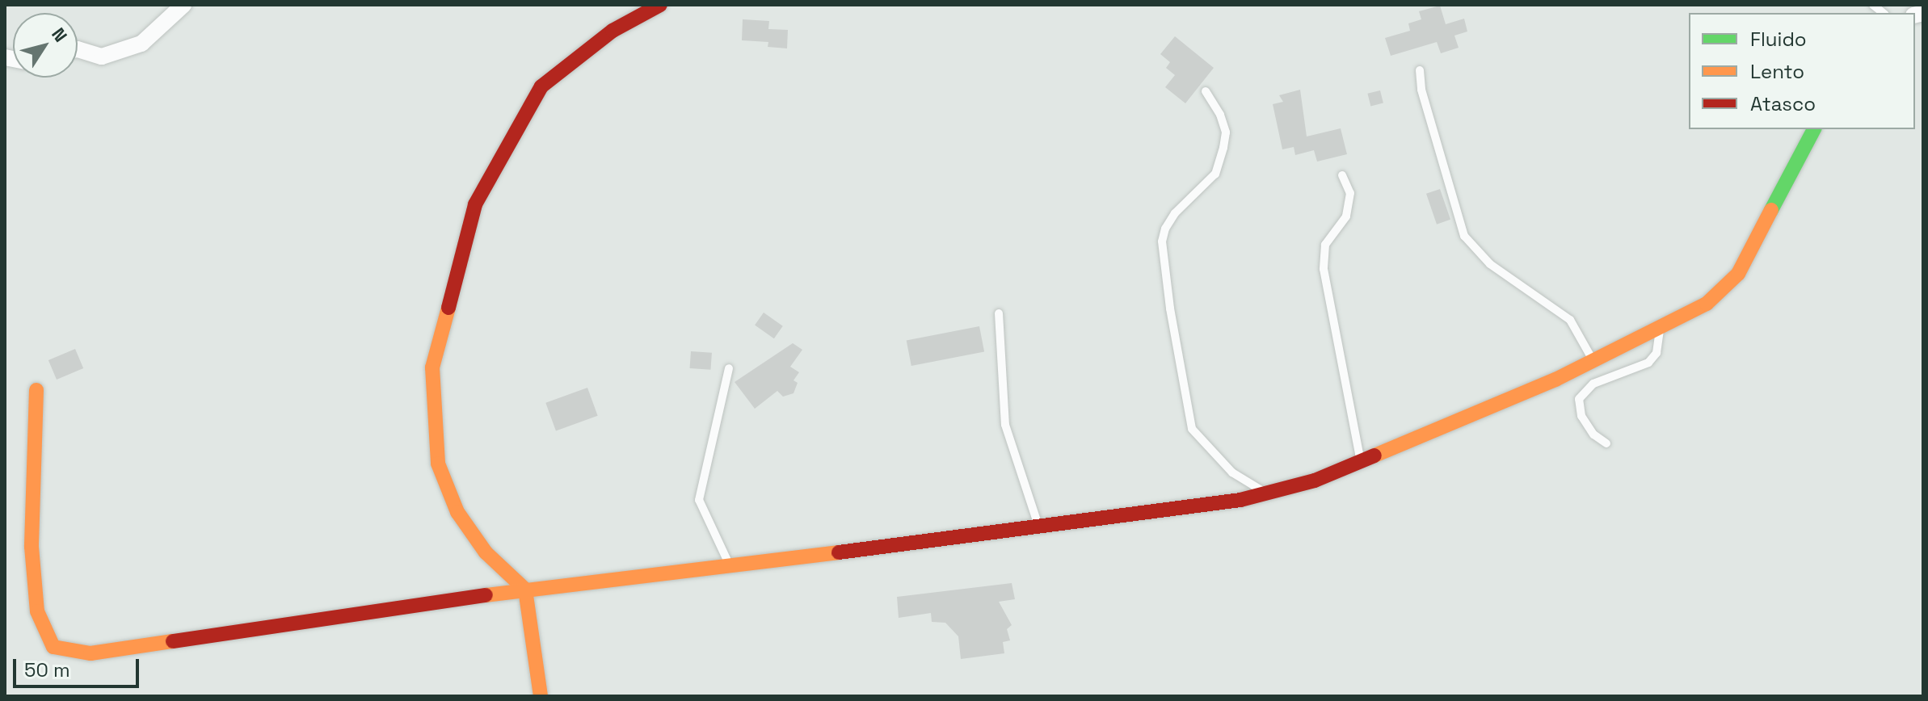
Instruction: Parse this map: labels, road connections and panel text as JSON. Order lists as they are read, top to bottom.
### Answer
{
  "legend": ["Fluido", "Lento", "Atasco"],
  "scale_bar": "50 m",
  "north": "top right"
}
